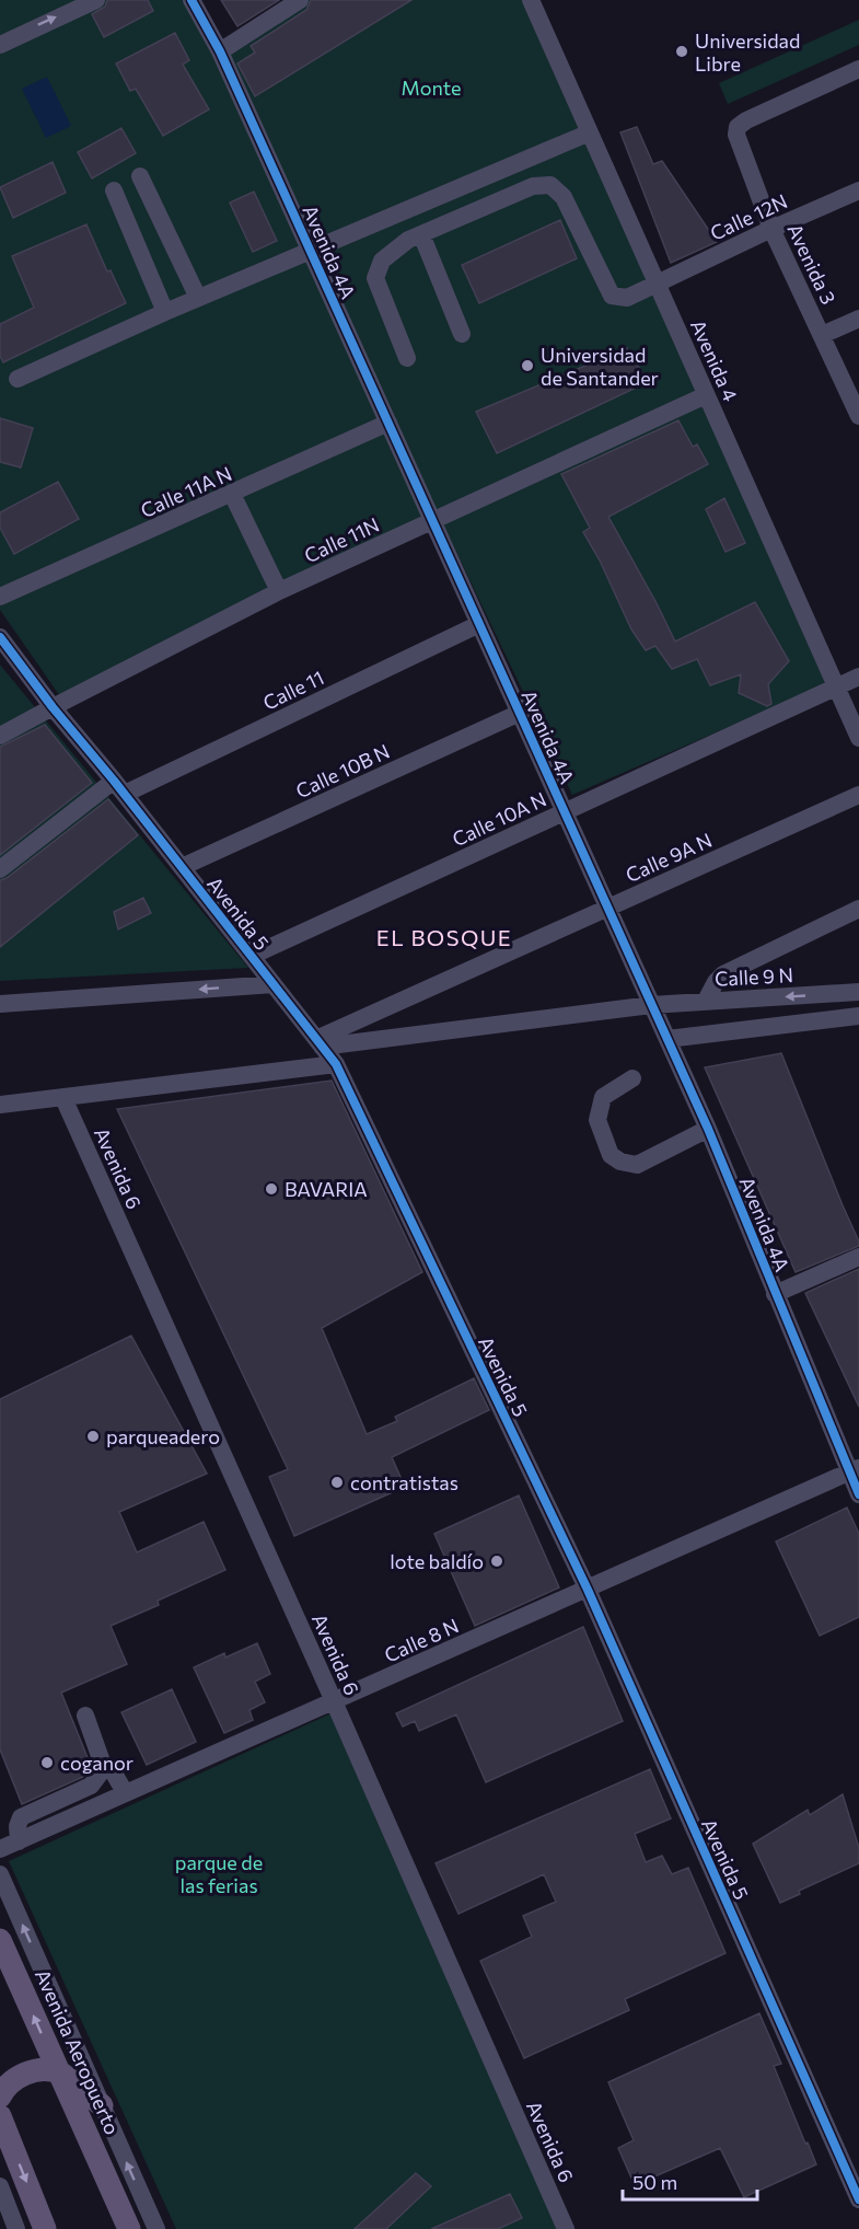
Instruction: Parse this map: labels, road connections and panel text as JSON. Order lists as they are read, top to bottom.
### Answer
{
  "streets": {
    "main road": ["Avenida Aeropuerto"],
    "street": [
      "Calle 12N",
      "Avenida 4A",
      "Avenida 3",
      "Avenida 4",
      "Calle 11A N",
      "Calle 11N",
      "Calle 11",
      "Calle 10B N",
      "Calle 10A N",
      "Calle 9A N",
      "Avenida 5",
      "Calle 9 N",
      "Avenida 6",
      "Calle 8 N"
    ]
  },
  "crossings": [
    ["Calle 12N", "Avenida 3"],
    ["Calle 12N", "Avenida 4"],
    ["Avenida 4A", "Calle 11A N"],
    ["Avenida 4A", "Calle 11N"],
    ["Avenida 4A", "Calle 11"],
    ["Avenida 4A", "Calle 10B N"],
    ["Avenida 4A", "Calle 10A N"],
    ["Avenida 4A", "Calle 9A N"],
    ["Avenida 4A", "Calle 9 N"],
    ["Avenida 4A", "Calle 8 N"],
    ["Avenida 4", "Calle 11N"],
    ["Avenida 4", "Calle 10A N"],
    ["Calle 11N", "Avenida 5"],
    ["Calle 11", "Avenida 5"],
    ["Calle 10B N", "Avenida 5"],
    ["Calle 10A N", "Avenida 5"],
    ["Calle 9A N", "Avenida 5"],
    ["Calle 9A N", "Calle 9 N"],
    ["Avenida 5", "Calle 9 N"],
    ["Avenida 5", "Calle 8 N"],
    ["Avenida 6", "Calle 8 N"]
  ],
  "one_way": ["Avenida Aeropuerto"],
  "districts": ["EL BOSQUE"],
  "parks": ["Monte", "parque de las ferias"],
  "places": [
    "Universidad Libre",
    "Universidad de Santander",
    "BAVARIA",
    "parqueadero",
    "contratistas",
    "lote baldío",
    "coganor"
  ],
  "scale_bar": "50 m"
}
